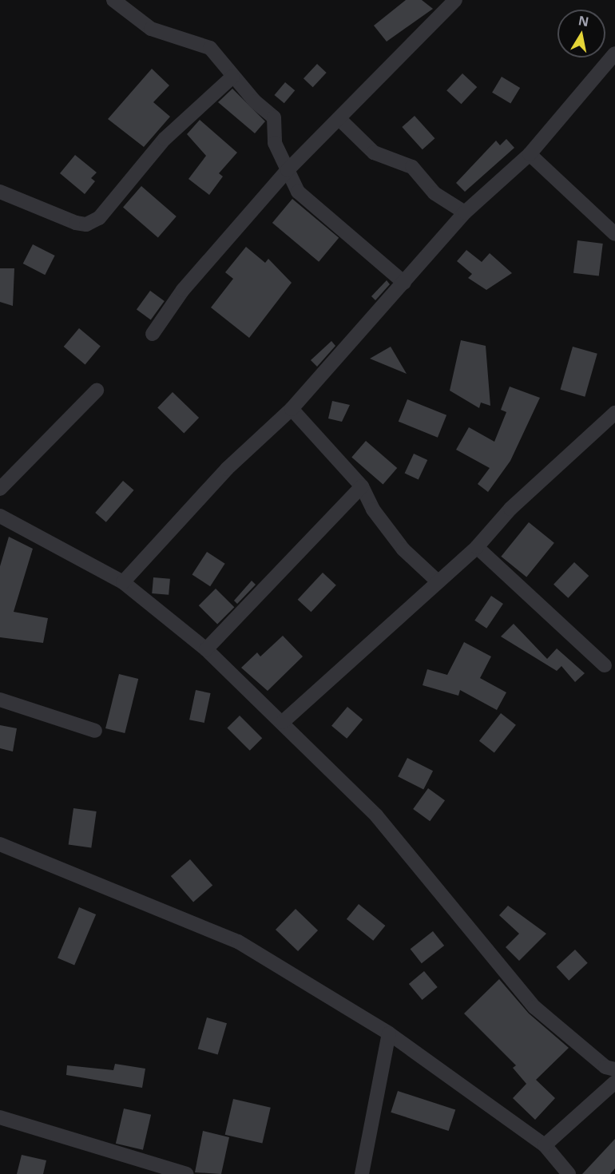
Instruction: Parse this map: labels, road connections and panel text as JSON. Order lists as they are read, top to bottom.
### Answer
{
  "north": "top"
}
